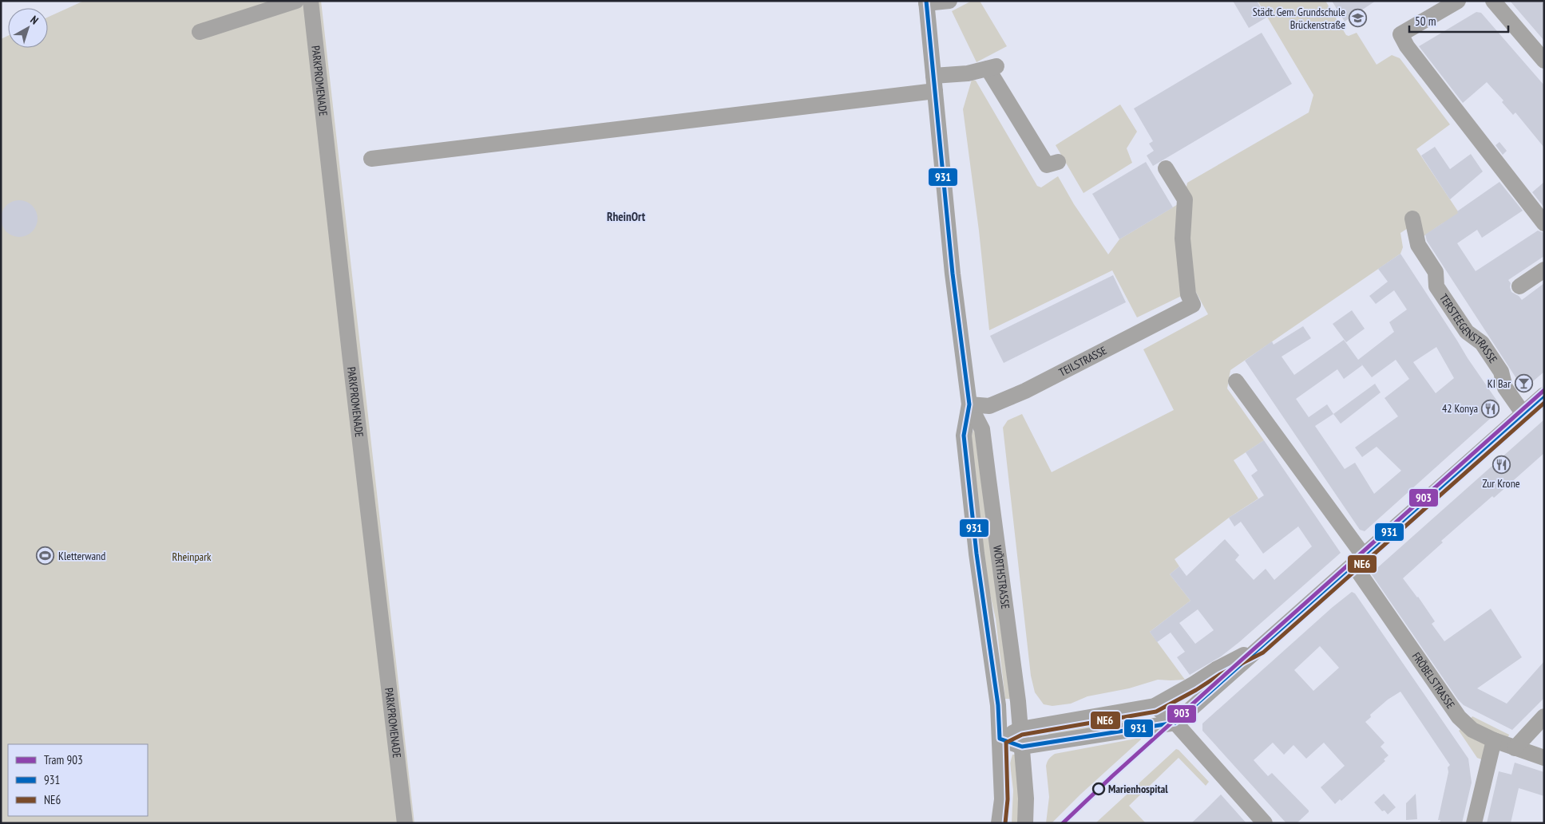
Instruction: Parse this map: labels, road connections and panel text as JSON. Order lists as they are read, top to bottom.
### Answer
{
  "streets": {
    "street": [
      "PARKPROMENADE",
      "TERSTEEGENSTRASSE",
      "TEILSTRASSE",
      "WÖRTHSTRASSE",
      "FRÖBELSTRASSE"
    ]
  },
  "crossings": [
    ["TEILSTRASSE", "WÖRTHSTRASSE"]
  ],
  "districts": ["RheinOrt"],
  "parks": ["Rheinpark"],
  "places": {
    "school or university": ["Städt. Gem. Grundschule Brückenstraße"],
    "bar": ["KI Bar"],
    "restaurant": ["42 Konya", "Zur Krone"],
    "sports": ["Kletterwand"],
    "other": ["Marienhospital"]
  },
  "lines": ["transit line 931", "tram line 903", "transit line NE6"],
  "legend": ["Tram 903", "931", "NE6"],
  "scale_bar": "50 m",
  "north": "top right"
}
